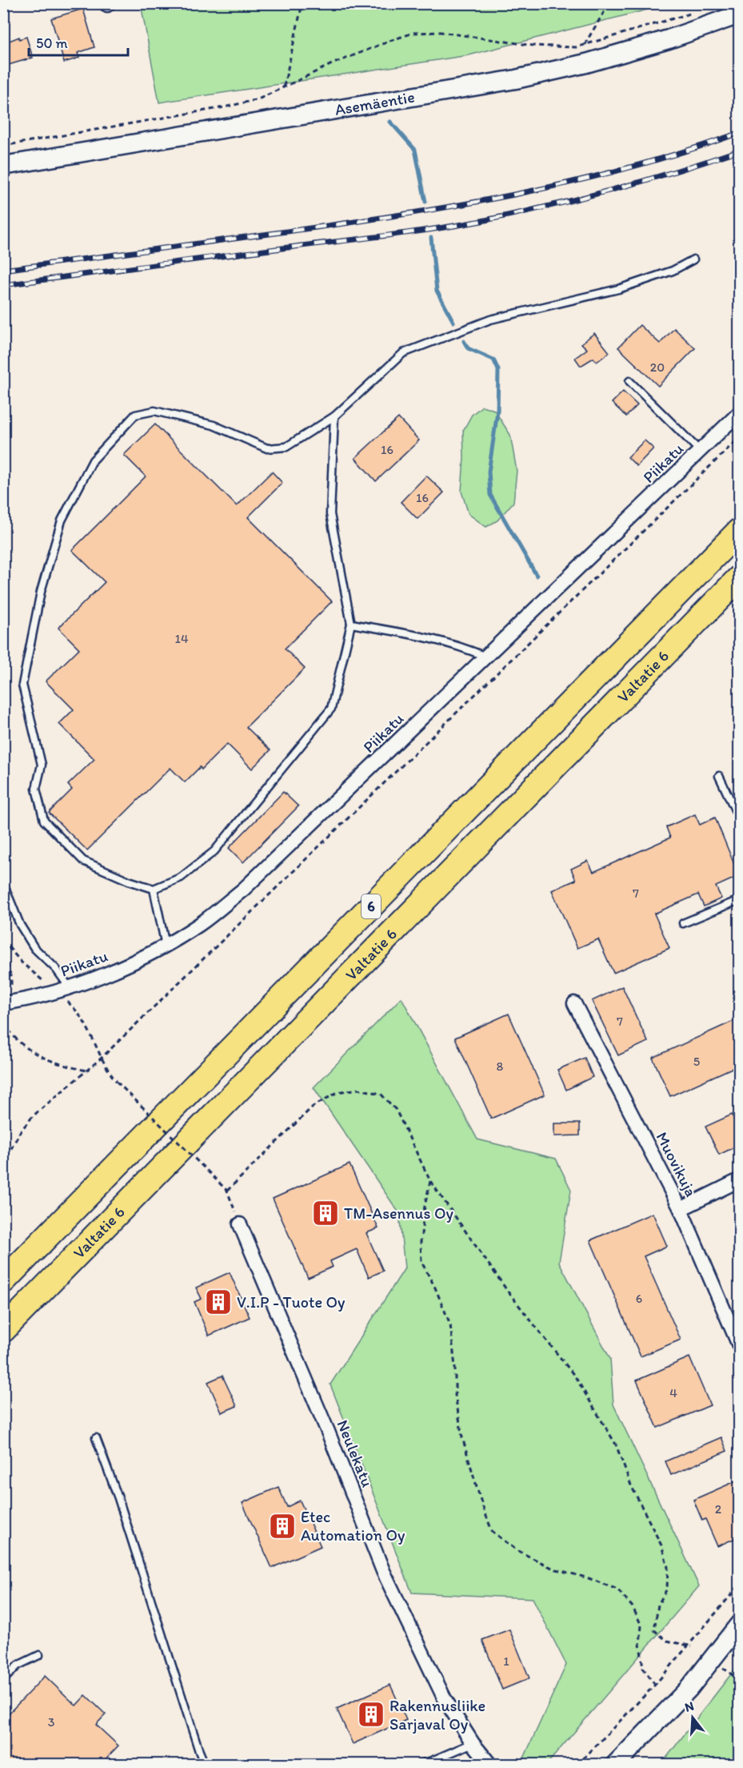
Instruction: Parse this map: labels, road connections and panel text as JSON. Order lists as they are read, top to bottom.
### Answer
{
  "streets": {
    "highway": ["Valtatie 6", "6"],
    "street": [
      "Asemäentie",
      "Piikatu",
      "Muovikuja",
      "Neulekatu"
    ]
  },
  "places": {
    "building": [
      "TM-Asennus Oy",
      "V.I.P - Tuote Oy",
      "Etec Automation Oy",
      "Rakennusliike Sarjaval Oy"
    ]
  },
  "house_numbers": [
    "20",
    "16",
    "16",
    "14",
    "7",
    "7",
    "5",
    "8",
    "6",
    "4",
    "2",
    "1",
    "3"
  ],
  "scale_bar": "50 m",
  "north": "top"
}
